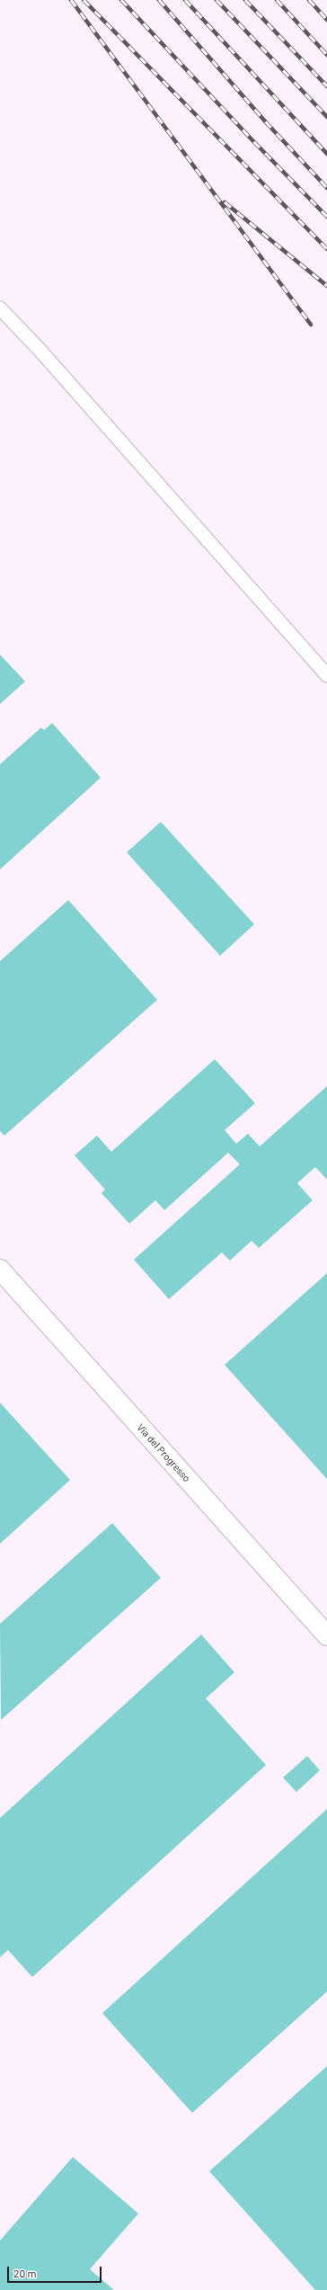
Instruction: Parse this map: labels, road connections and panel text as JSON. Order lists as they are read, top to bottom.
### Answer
{
  "streets": {
    "street": ["Via del Progresso"]
  },
  "scale_bar": "20 m"
}
